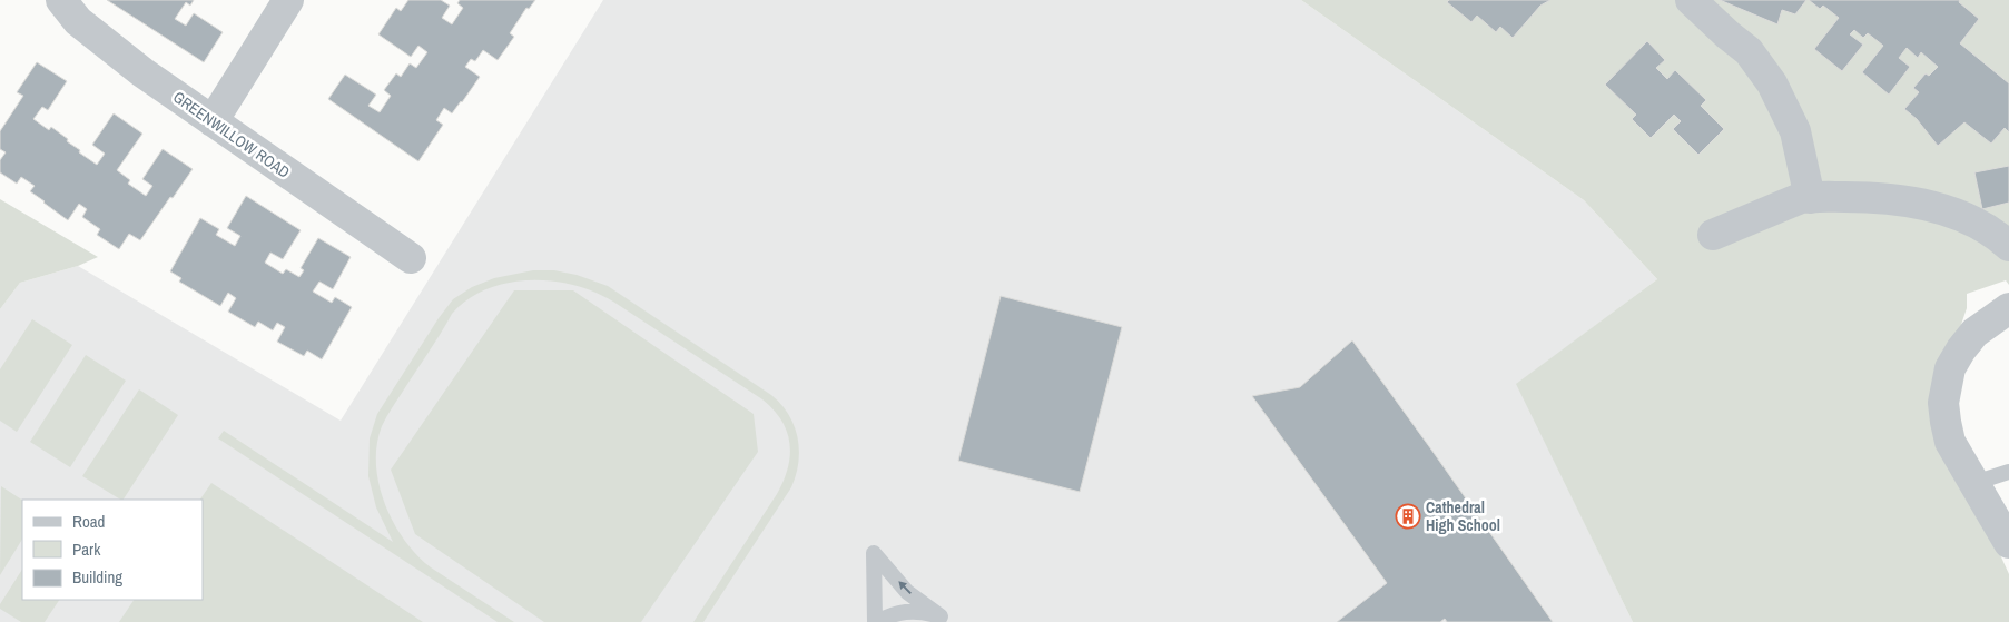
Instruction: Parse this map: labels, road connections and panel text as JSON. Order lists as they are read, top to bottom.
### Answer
{
  "streets": {
    "street": ["GREENWILLOW ROAD"]
  },
  "places": {
    "building": ["Cathedral High School"]
  },
  "legend": ["Road", "Park", "Building"]
}
